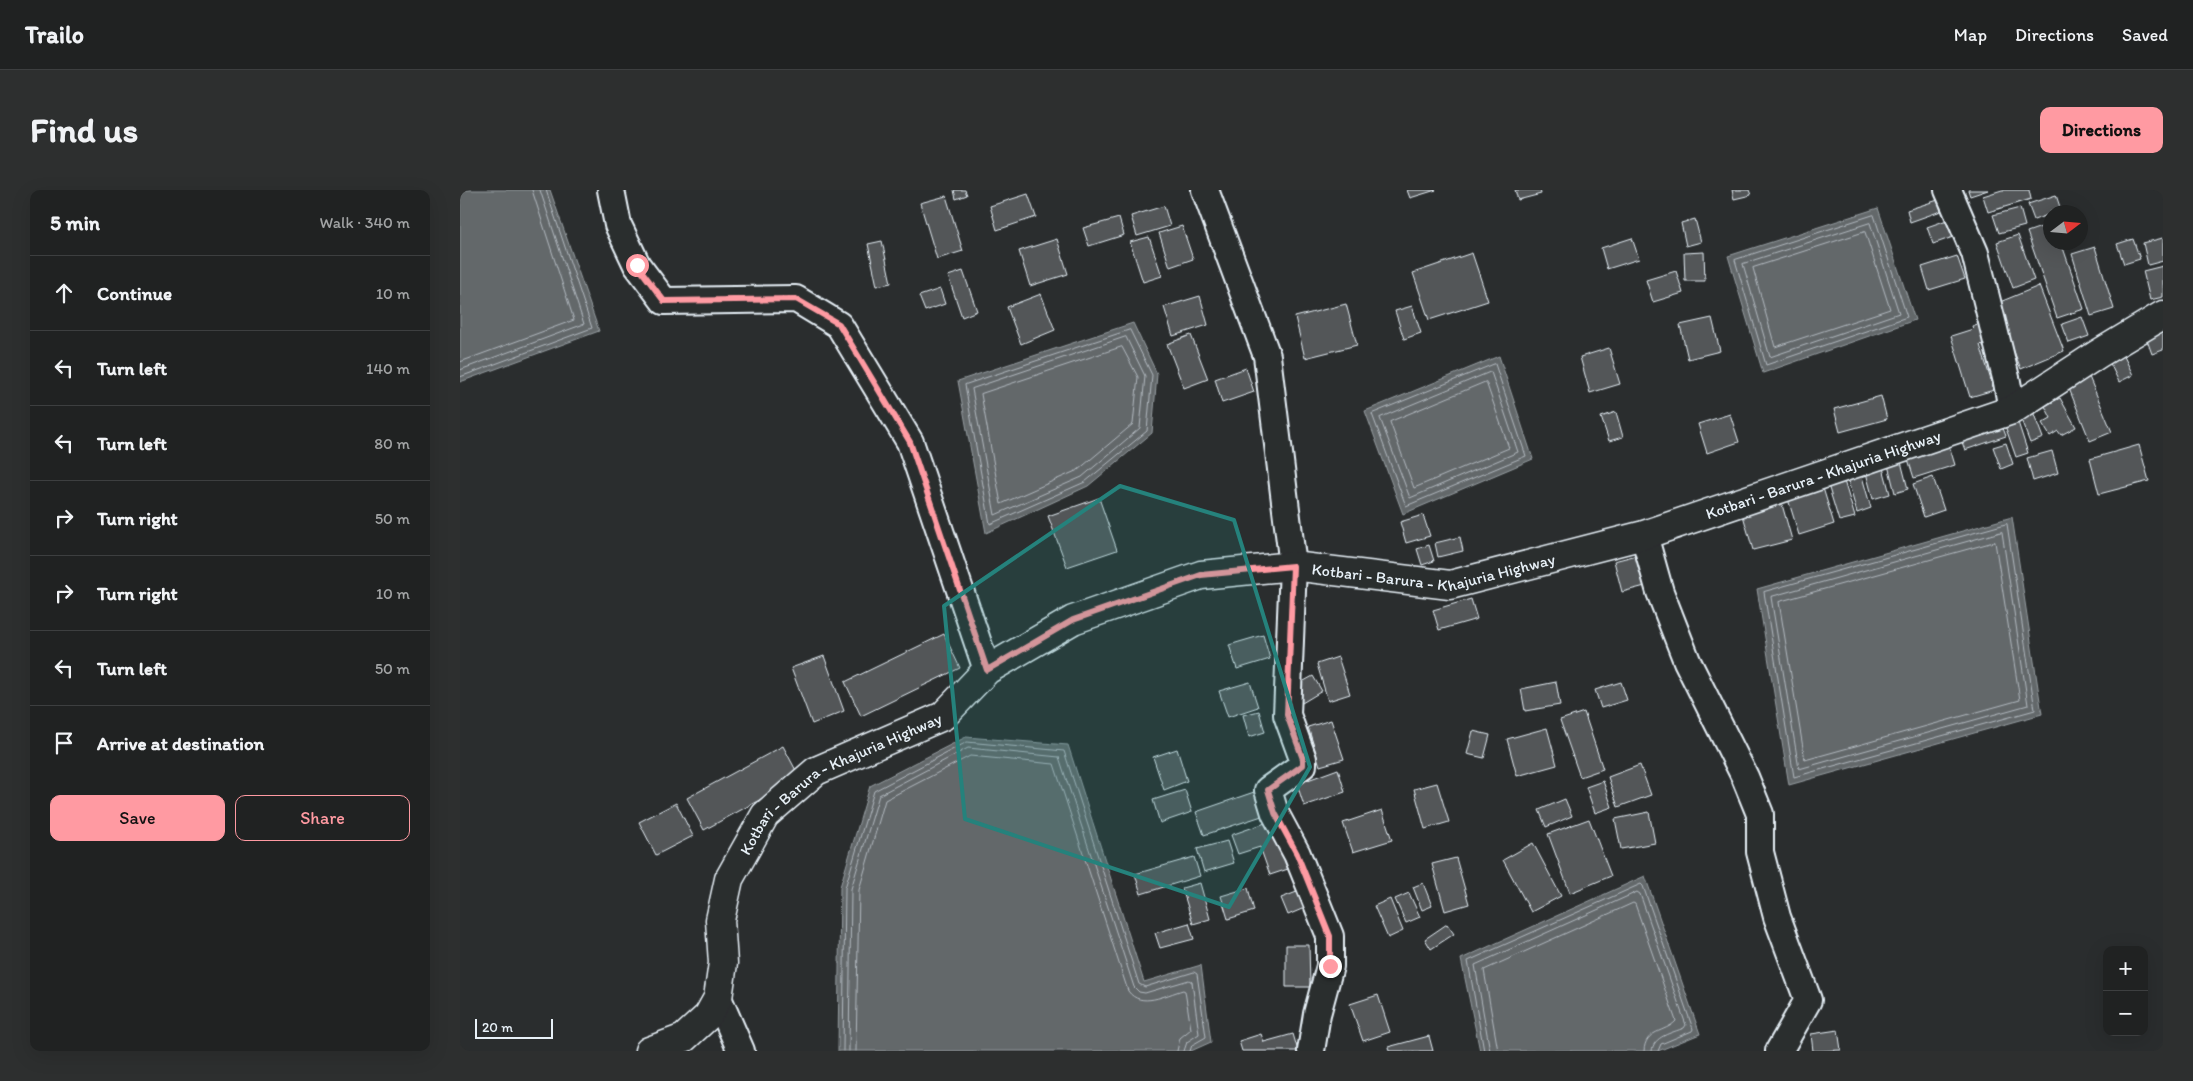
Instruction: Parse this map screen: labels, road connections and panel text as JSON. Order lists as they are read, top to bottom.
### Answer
{
  "streets": {
    "main road": ["Kotbari - Barura - Khajuria Highway"]
  },
  "scale_bar": "20 m",
  "north": "right",
  "page": {
    "header": "Trailo",
    "nav": ["Map", "Directions", "Saved"],
    "buttons": [
      "Directions",
      ["Save", "Share"]
    ],
    "title": "Find us",
    "heading": ["5 min", "Walk · 340 m"],
    "list": [
      ["Continue", "10 m"],
      ["Turn left", "140 m"],
      ["Turn left", "80 m"],
      ["Turn right", "50 m"],
      ["Turn right", "10 m"],
      ["Turn left", "50 m"],
      "Arrive at destination"
    ],
    "map_buttons": ["+", "−"],
    "scale": "20 m"
  }
}
